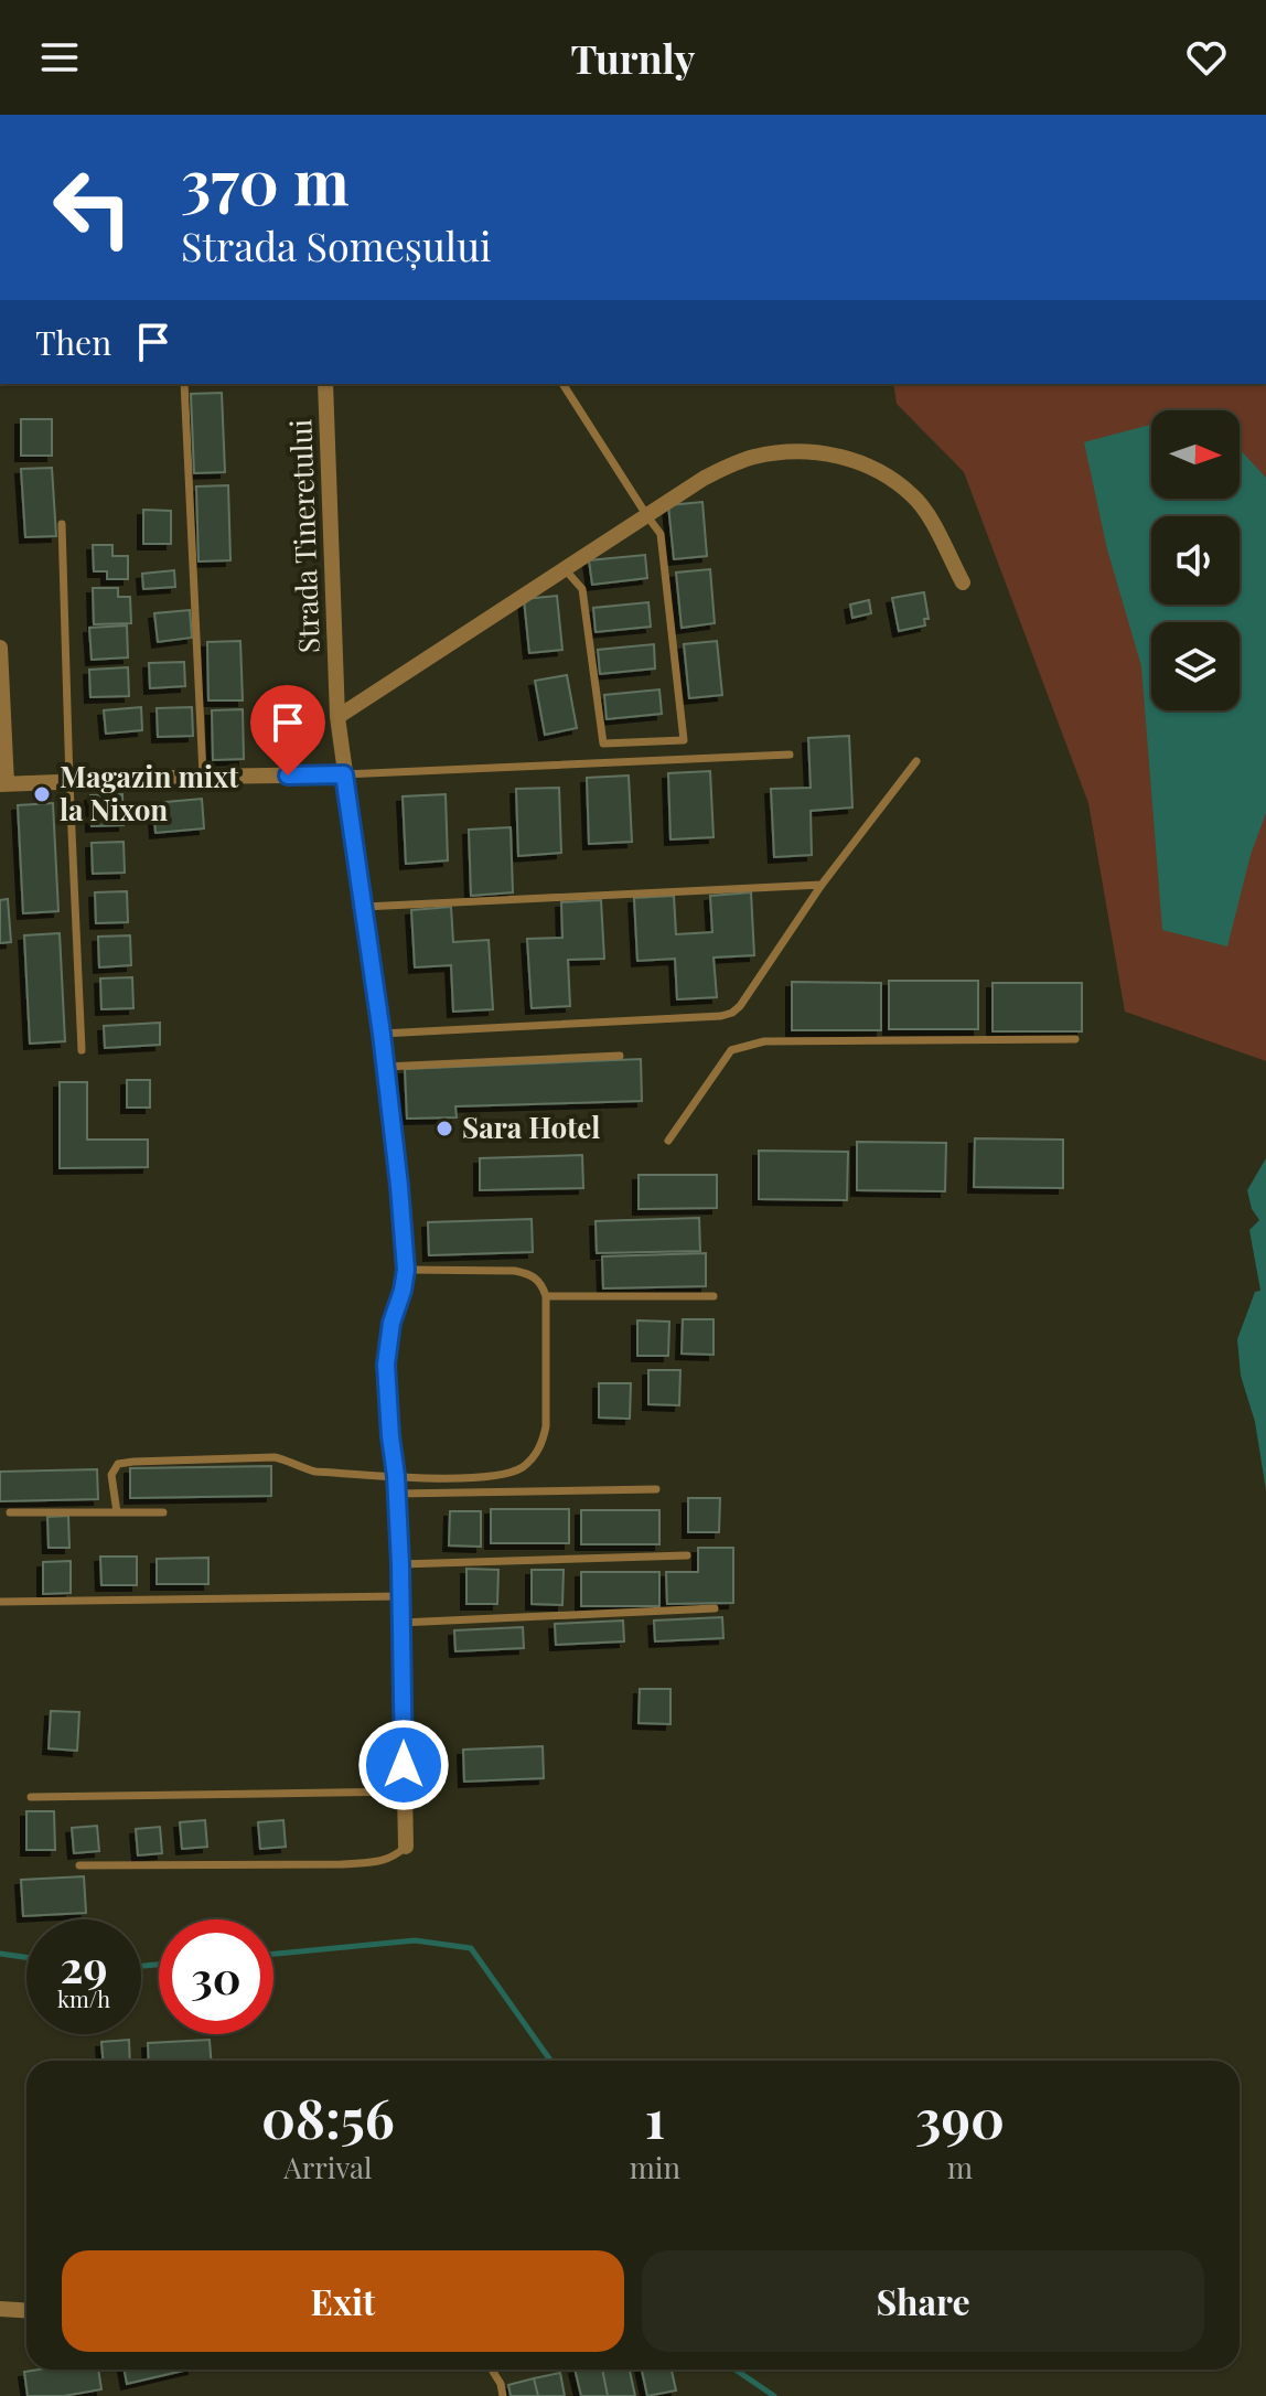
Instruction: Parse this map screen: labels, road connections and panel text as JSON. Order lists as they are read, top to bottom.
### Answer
{
  "streets": {
    "street": ["Strada Tineretului"]
  },
  "places": ["Magazin mixt la Nixon", "Sara Hotel"],
  "north": "right",
  "page": {
    "header": "Turnly",
    "turn": ["370 m", "Strada Someșului"],
    "then": "Then",
    "speed": "29 km/h",
    "limit": "30",
    "eta": [
      "08:56",
      "Arrival",
      "1",
      "min",
      "390",
      "m"
    ],
    "buttons": ["Exit", "Share"]
  }
}
